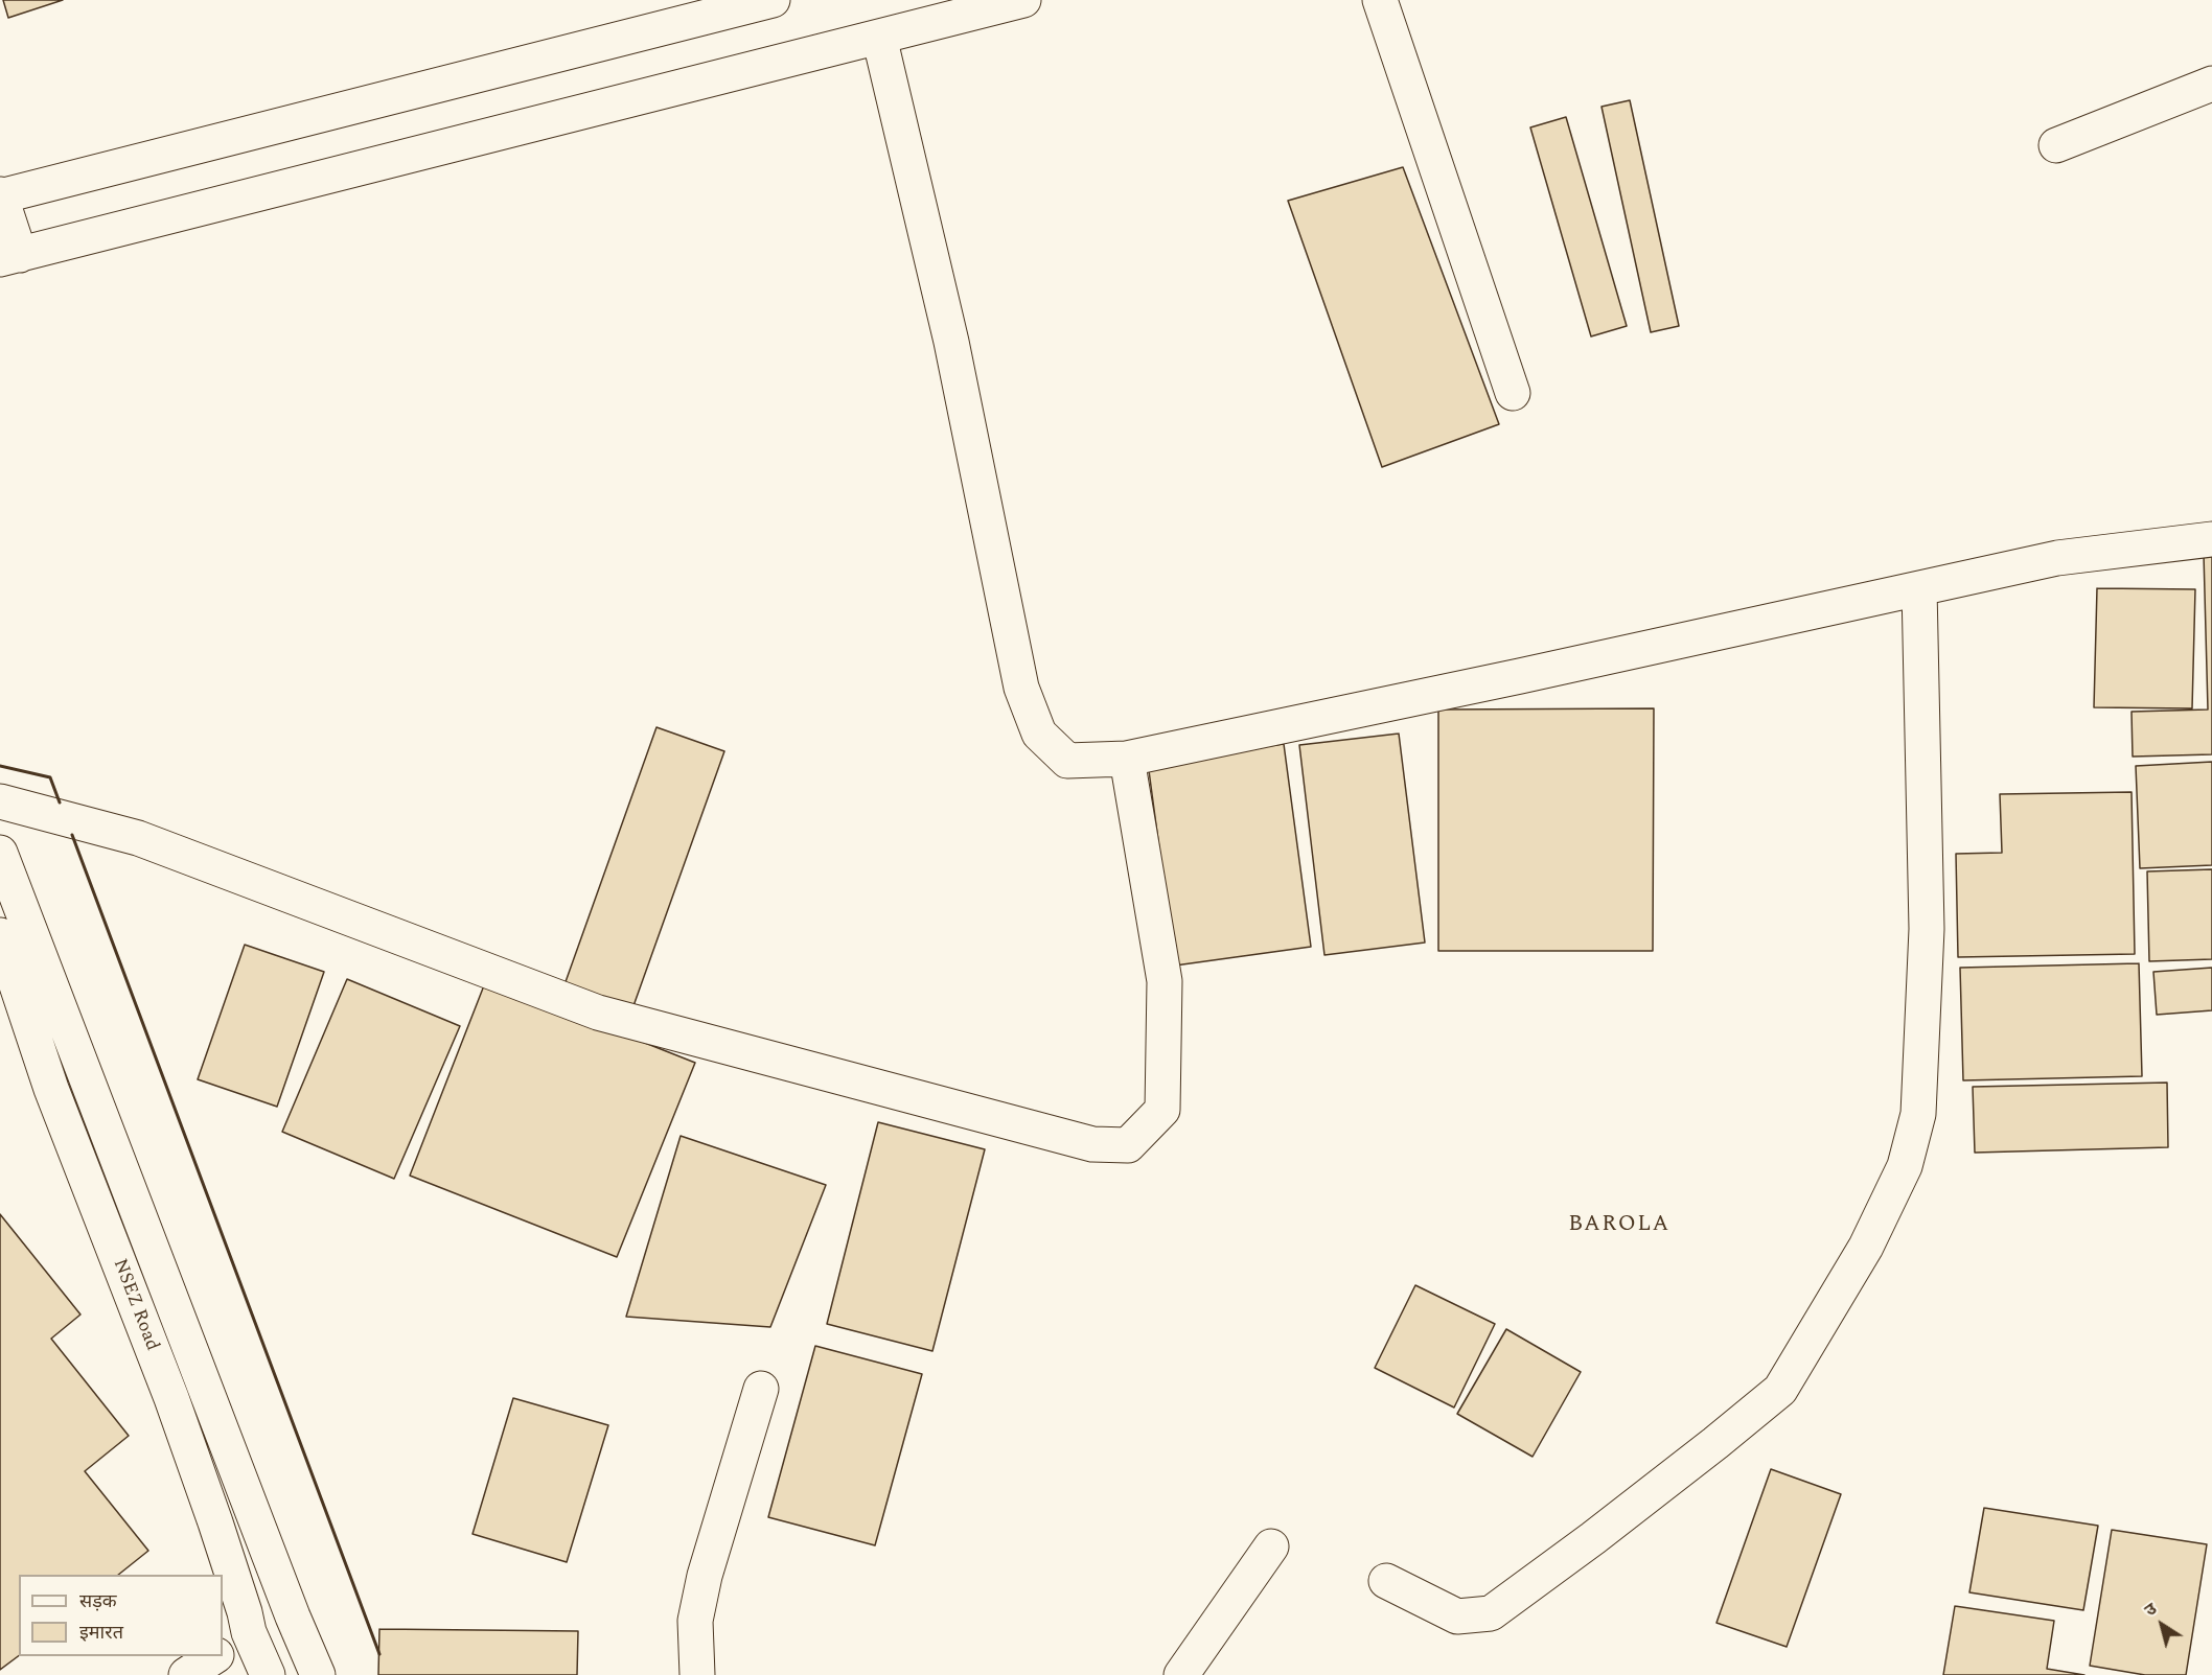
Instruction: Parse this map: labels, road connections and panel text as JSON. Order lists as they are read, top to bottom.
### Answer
{
  "streets": {
    "street": ["NSEZ Road"]
  },
  "districts": ["BAROLA"],
  "legend": ["सड़क", "इमारत"],
  "north": "top left"
}
